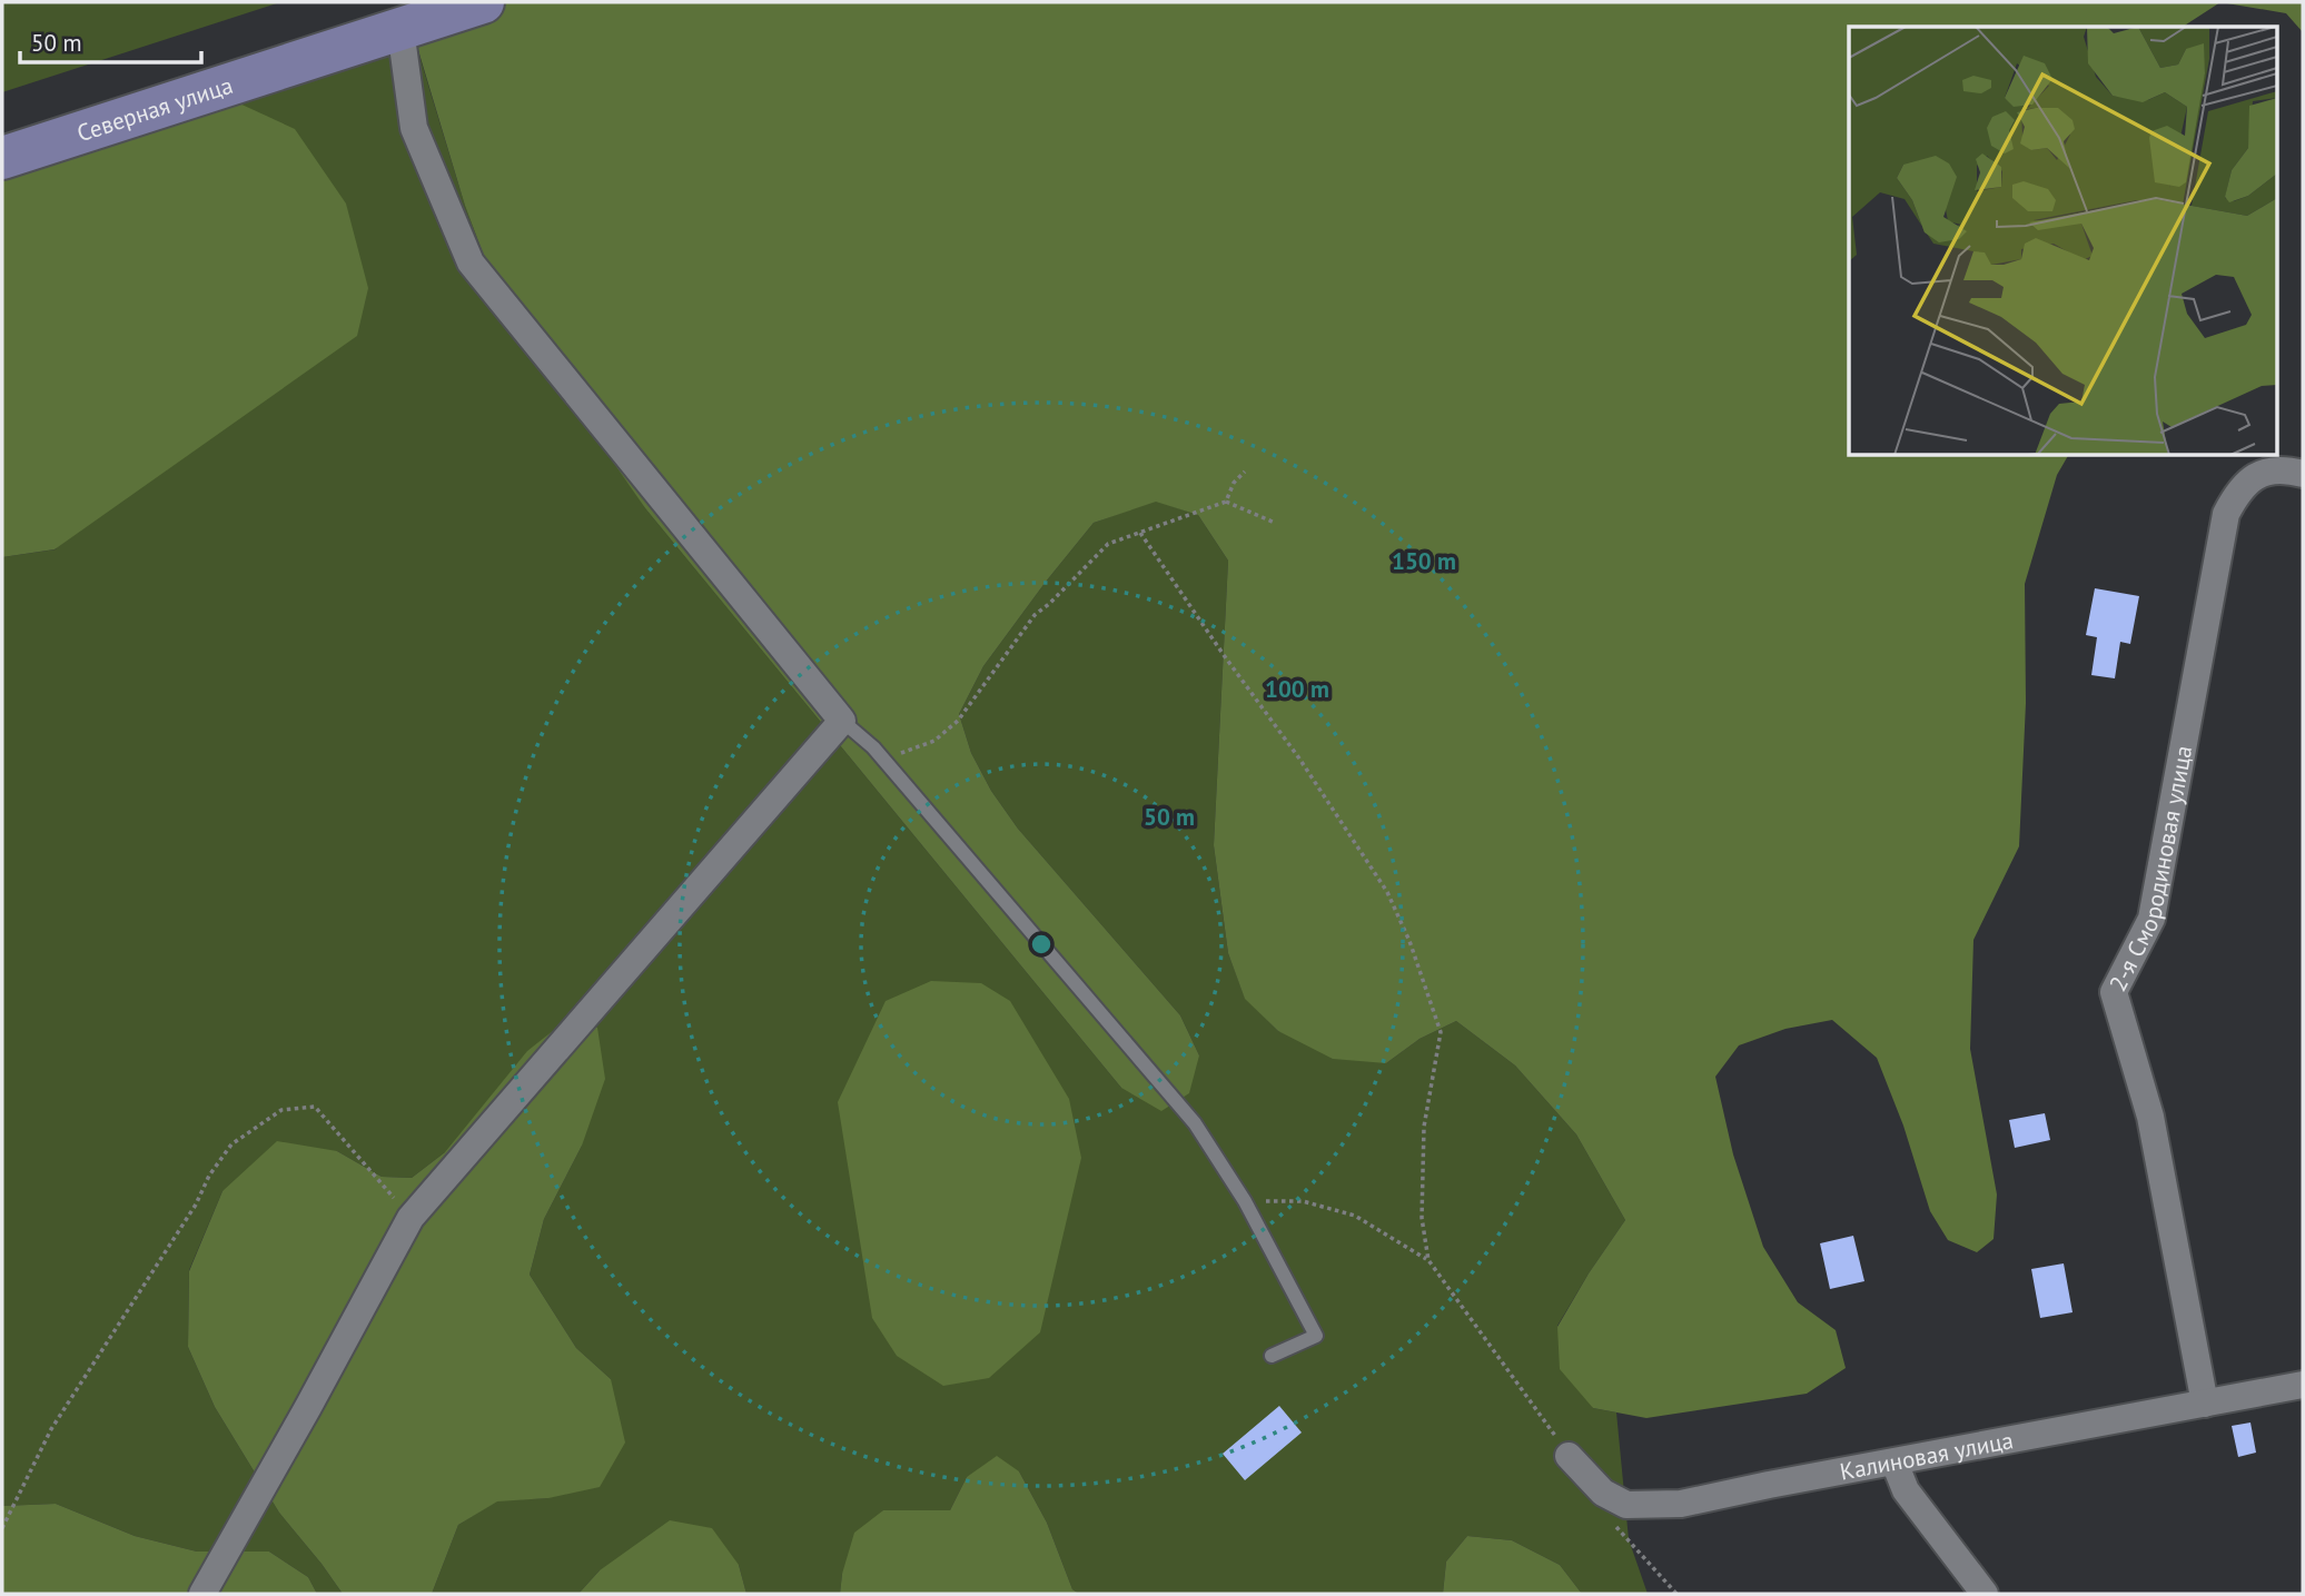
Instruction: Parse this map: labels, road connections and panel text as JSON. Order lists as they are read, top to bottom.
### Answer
{
  "streets": {
    "main road": ["Северная улица"],
    "street": ["2-я Смородиновая улица", "Калиновая улица"]
  },
  "crossings": [
    ["2-я Смородиновая улица", "Калиновая улица"]
  ],
  "scale_bar": "50 m",
  "rings": ["150 m", "100 m", "50 m"]
}
